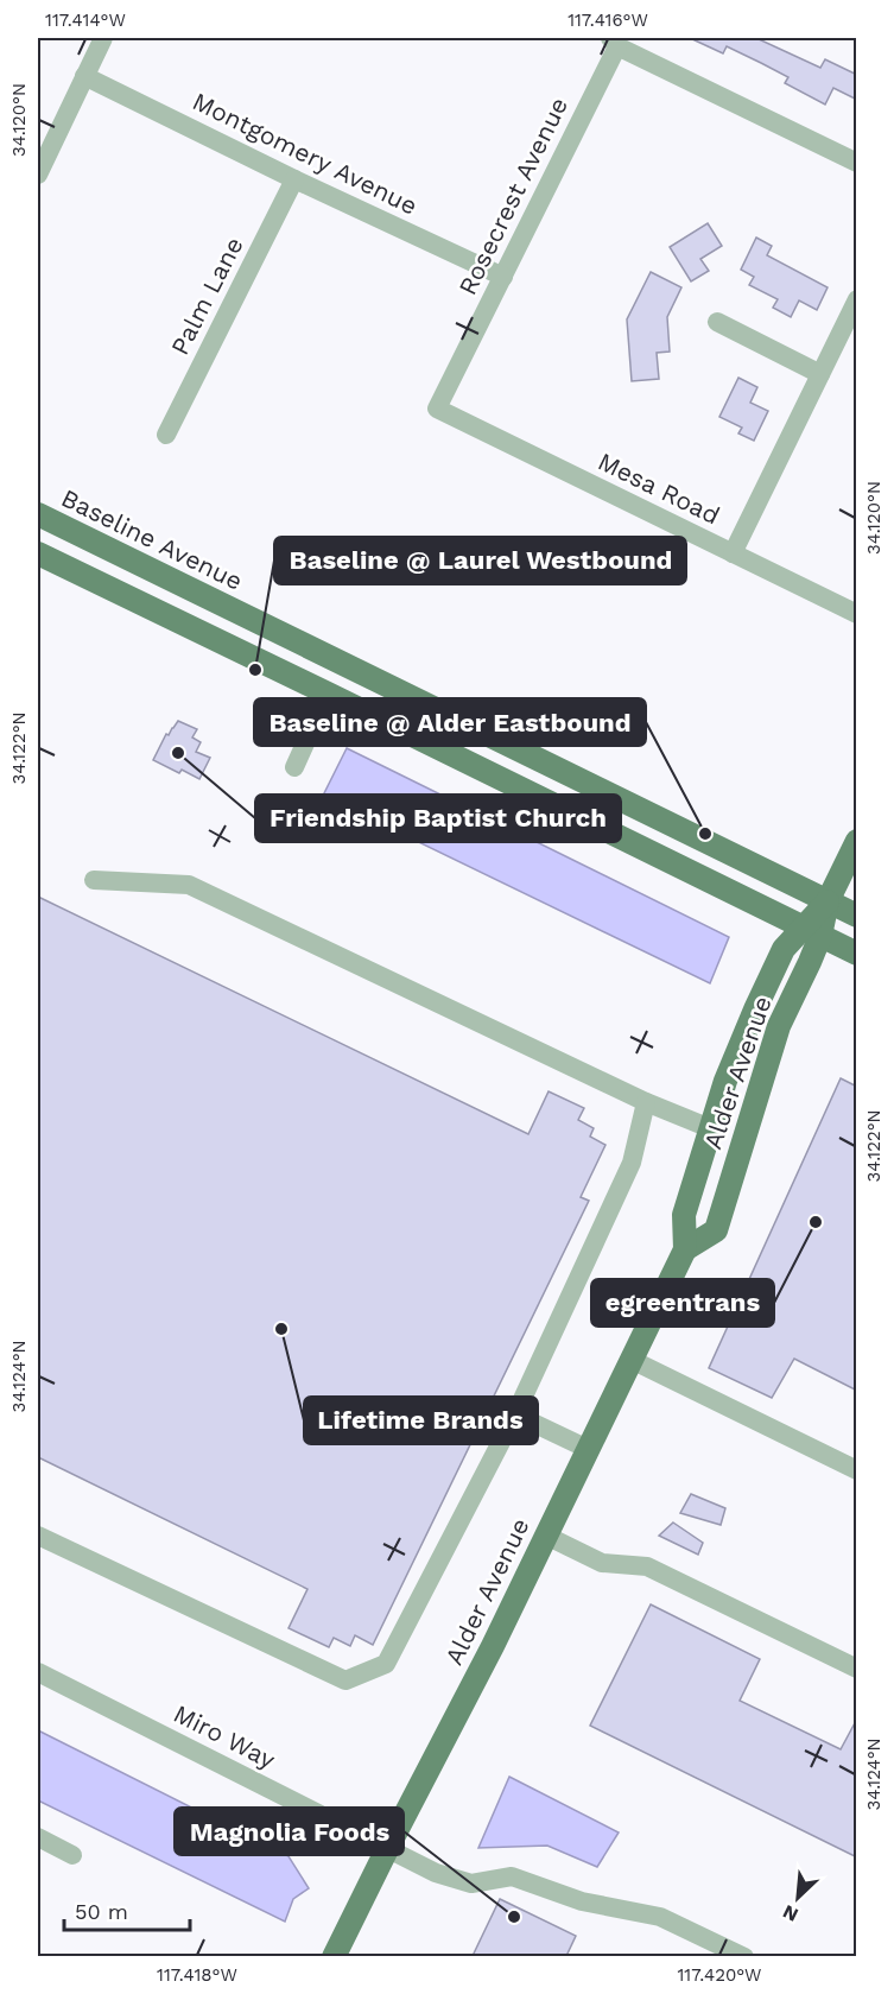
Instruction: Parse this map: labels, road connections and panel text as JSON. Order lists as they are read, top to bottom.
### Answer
{
  "streets": {
    "main road": ["Baseline Avenue", "Alder Avenue"],
    "street": [
      "Montgomery Avenue",
      "Rosecrest Avenue",
      "Palm Lane",
      "Mesa Road",
      "Miro Way"
    ]
  },
  "crossings": [
    ["Montgomery Avenue", "Rosecrest Avenue"],
    ["Montgomery Avenue", "Palm Lane"],
    ["Rosecrest Avenue", "Mesa Road"],
    ["Baseline Avenue", "Alder Avenue"],
    ["Alder Avenue", "Miro Way"]
  ],
  "places": [
    "Baseline @ Laurel Westbound",
    "Friendship Baptist Church",
    "Baseline @ Alder Eastbound",
    "egreentrans",
    "Lifetime Brands",
    "Magnolia Foods"
  ],
  "scale_bar": "50 m",
  "north": "bottom left",
  "coordinates": [
    "117.414°W",
    "117.416°W",
    "34.120°N",
    "34.122°N",
    "34.124°N",
    "117.418°W",
    "117.420°W"
  ]
}
